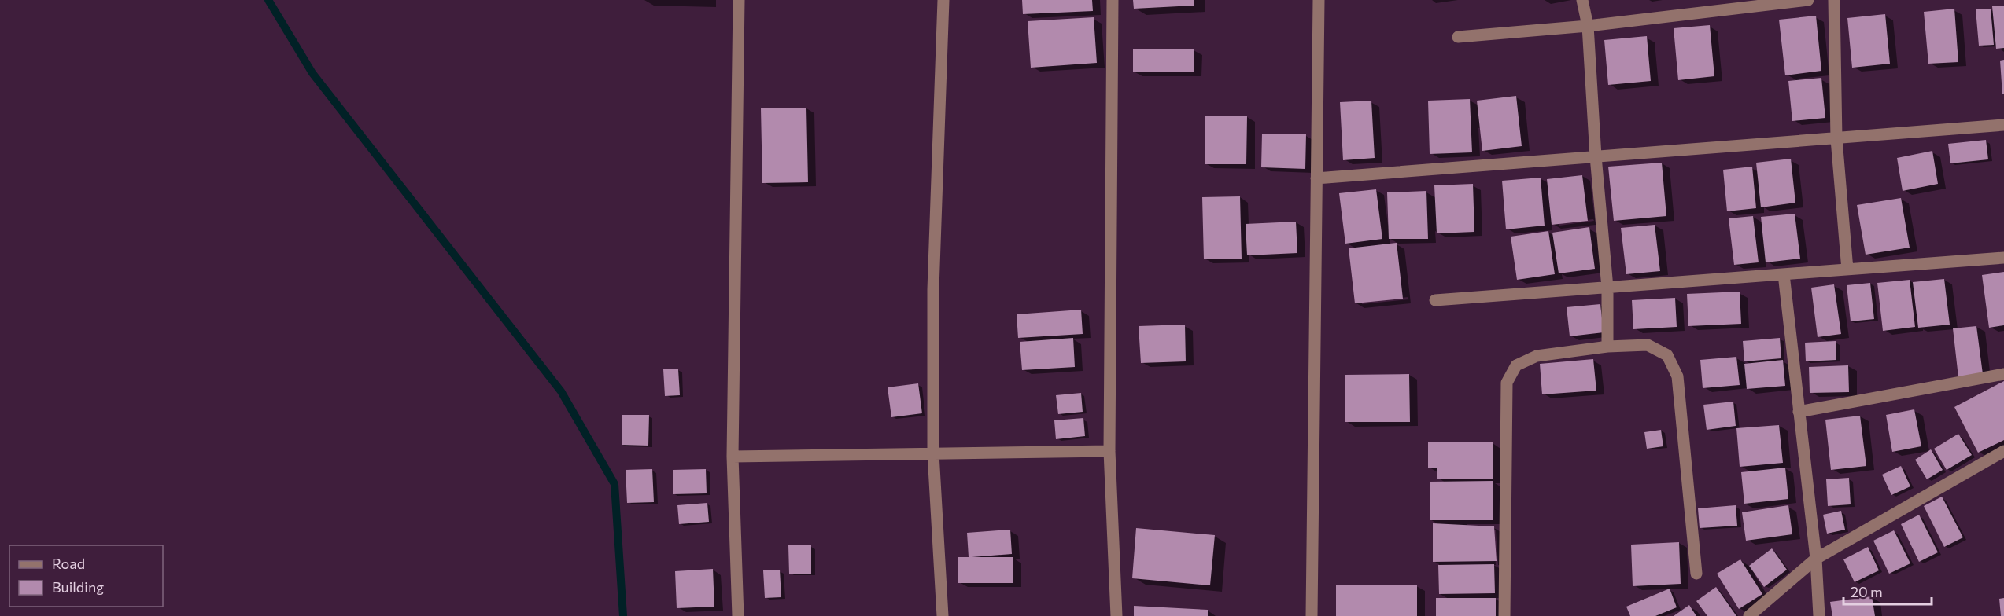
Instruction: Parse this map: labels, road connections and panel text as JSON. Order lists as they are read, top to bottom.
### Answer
{
  "legend": ["Road", "Building"],
  "scale_bar": "20 m"
}
